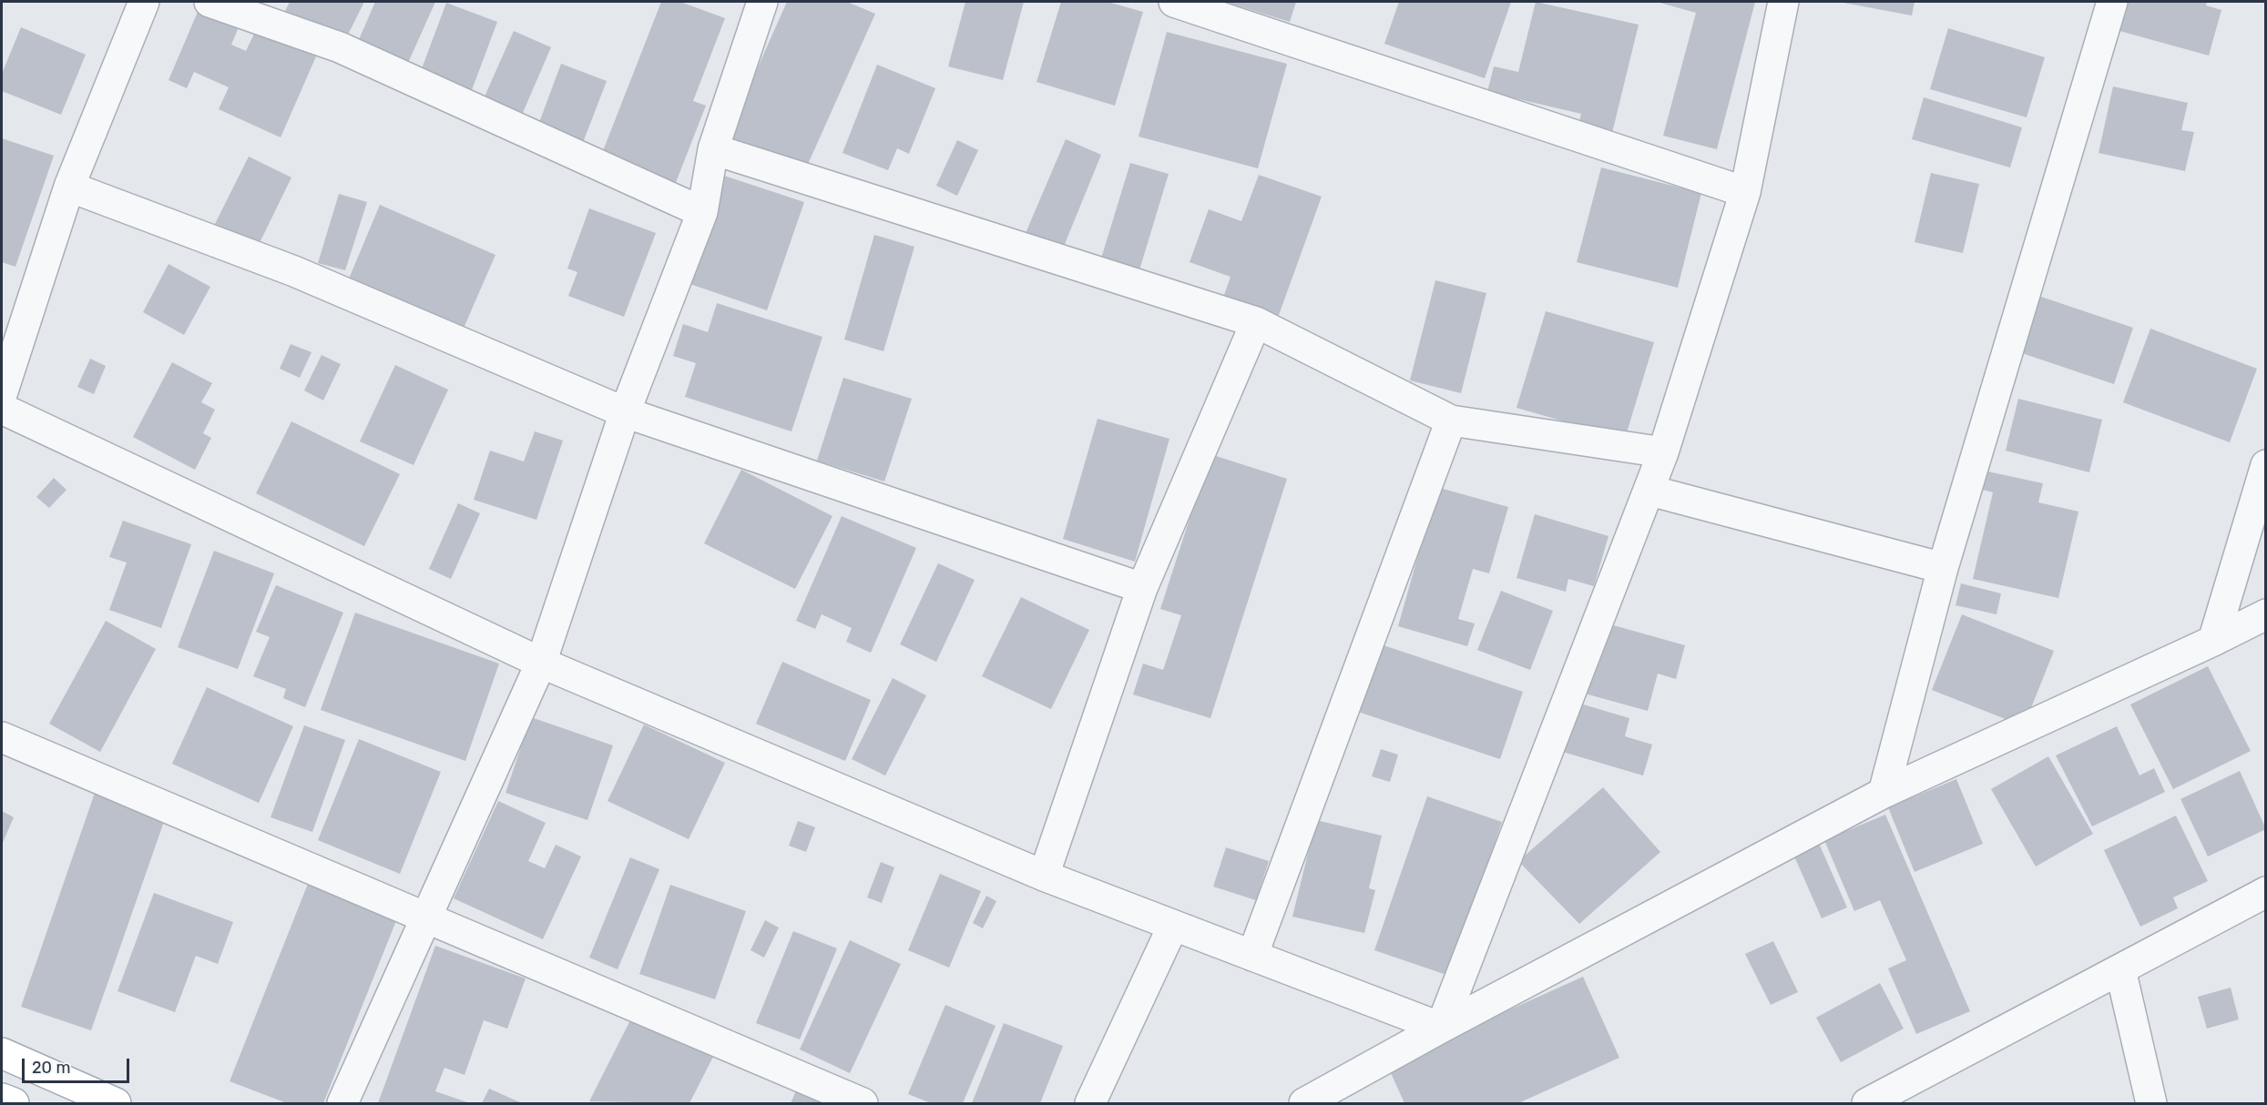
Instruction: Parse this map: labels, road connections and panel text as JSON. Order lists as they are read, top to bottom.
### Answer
{
  "scale_bar": "20 m"
}
